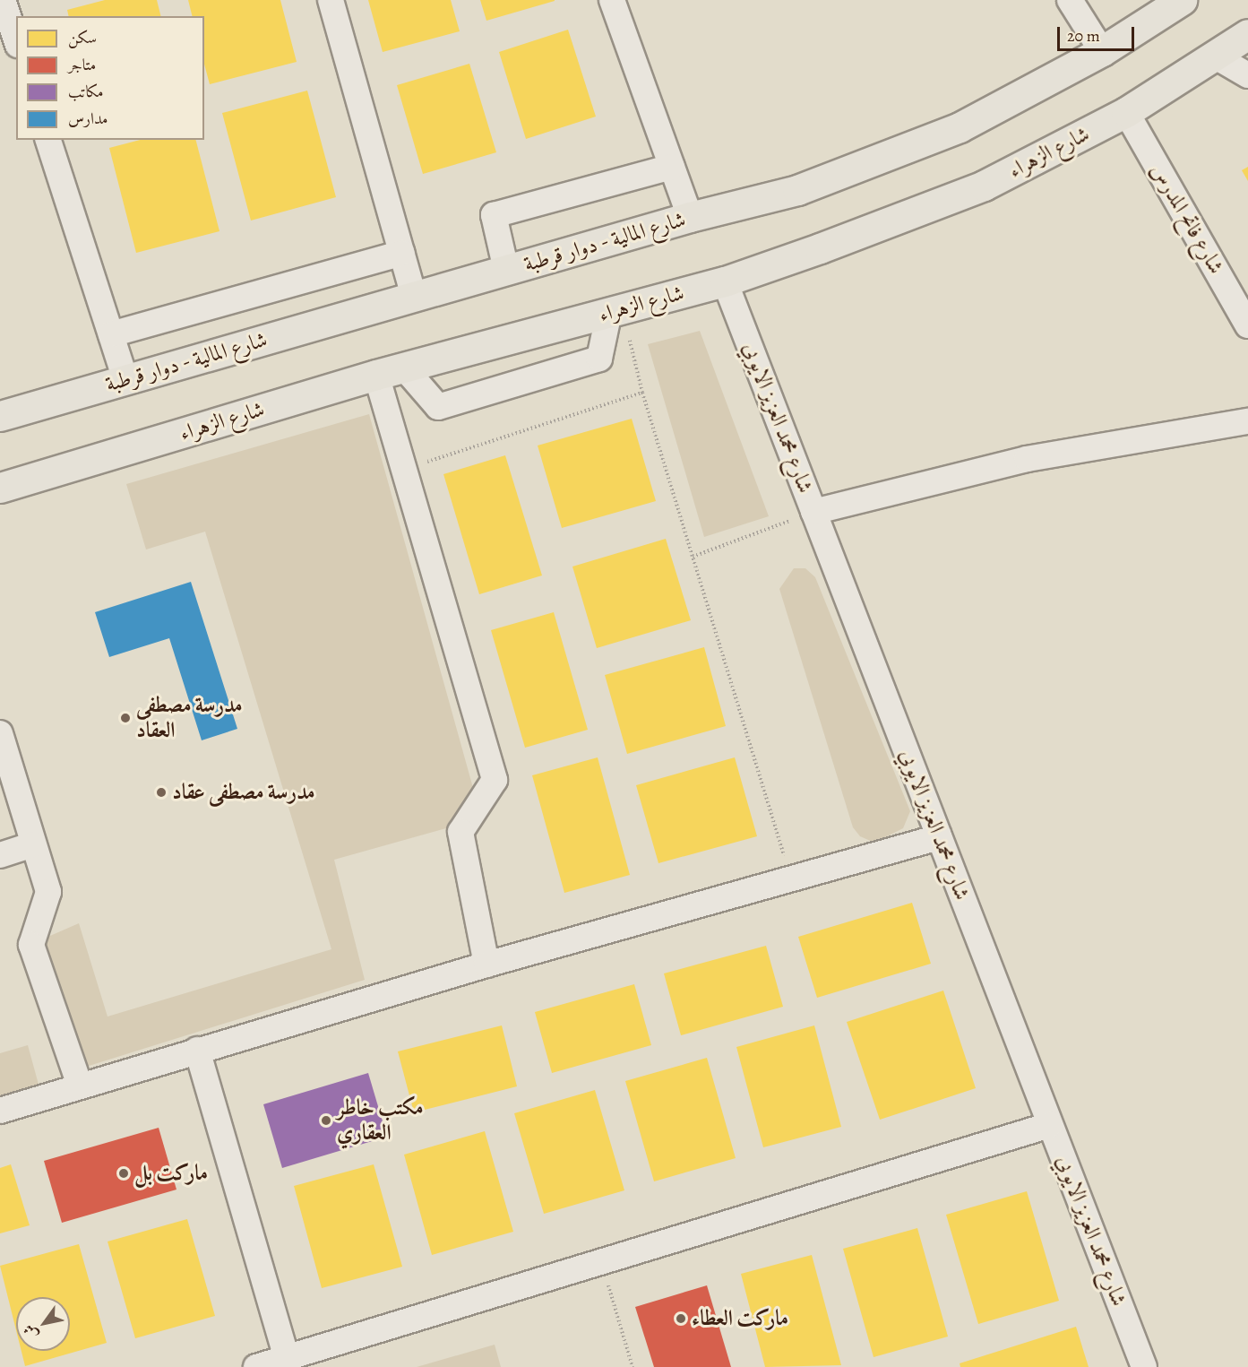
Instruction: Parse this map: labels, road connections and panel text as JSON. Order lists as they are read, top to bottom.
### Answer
{
  "streets": {
    "main road": ["شارع الزهراء", "شارع المالية - دوار قرطبة"],
    "street": ["شارع فاتح المدرس", "شارع محمد العزيز الايوبي"]
  },
  "crossings": [
    ["شارع الزهراء", "شارع فاتح المدرس"],
    ["شارع الزهراء", "شارع محمد العزيز الايوبي"]
  ],
  "places": [
    "مدرسة مصطفى العقاد",
    "مدرسة مصطفى عقاد",
    "مكتب خاطر العقاري",
    "ماركت بل",
    "ماركت العطاء"
  ],
  "legend": [
    "سكن",
    "متاجر",
    "مكاتب",
    "مدارس"
  ],
  "scale_bar": "20 m",
  "north": "bottom left"
}
